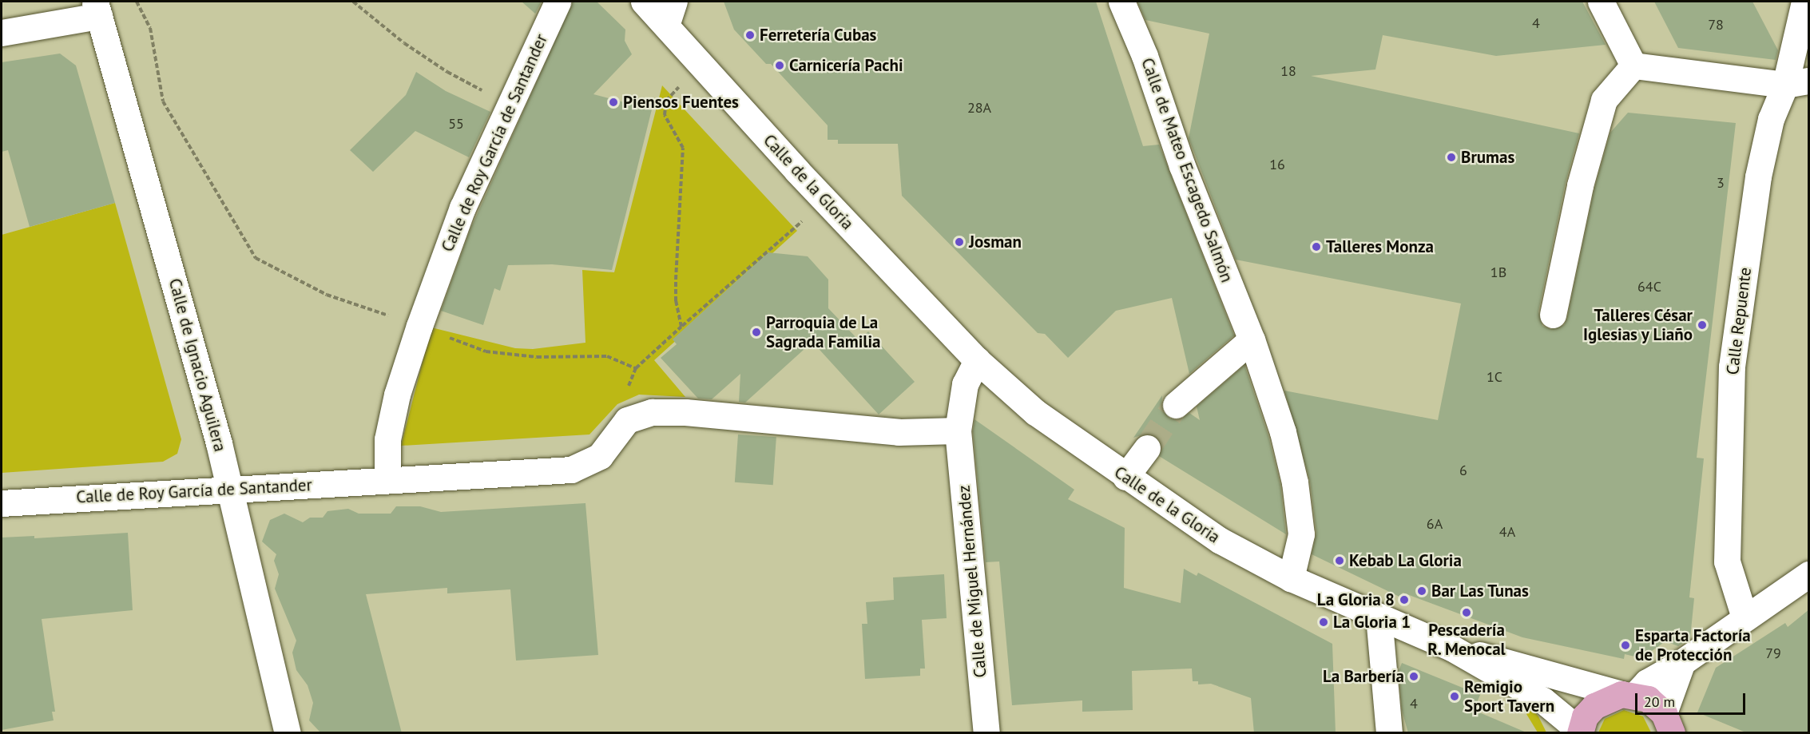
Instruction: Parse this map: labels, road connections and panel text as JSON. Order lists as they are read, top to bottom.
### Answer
{
  "streets": {
    "street": [
      "Calle de Roy García de Santander",
      "Calle de Mateo Escagedo Salmón",
      "Calle de la Gloria",
      "Calle Repuente",
      "Calle de Ignacio Aguilera",
      "Calle de Miguel Hernández"
    ]
  },
  "crossings": [
    ["Calle de Roy García de Santander", "Calle de Ignacio Aguilera"],
    ["Calle de Mateo Escagedo Salmón", "Calle de la Gloria"]
  ],
  "places": [
    "Ferretería Cubas",
    "Carnicería Pachi",
    "Piensos Fuentes",
    "Brumas",
    "Josman",
    "Talleres Monza",
    "Talleres César Iglesias y Liaño",
    "Parroquia de La Sagrada Familia",
    "Kebab La Gloria",
    "Bar Las Tunas",
    "La Gloria 8",
    "Pescadería R. Menocal",
    "La Gloria 1",
    "Esparta Factoría de Protección",
    "La Barbería",
    "Remigio Sport Tavern"
  ],
  "house_numbers": [
    "4",
    "78",
    "18",
    "28A",
    "55",
    "16",
    "3",
    "1B",
    "64C",
    "1C",
    "6",
    "6A",
    "4A",
    "79",
    "4"
  ],
  "scale_bar": "20 m"
}
